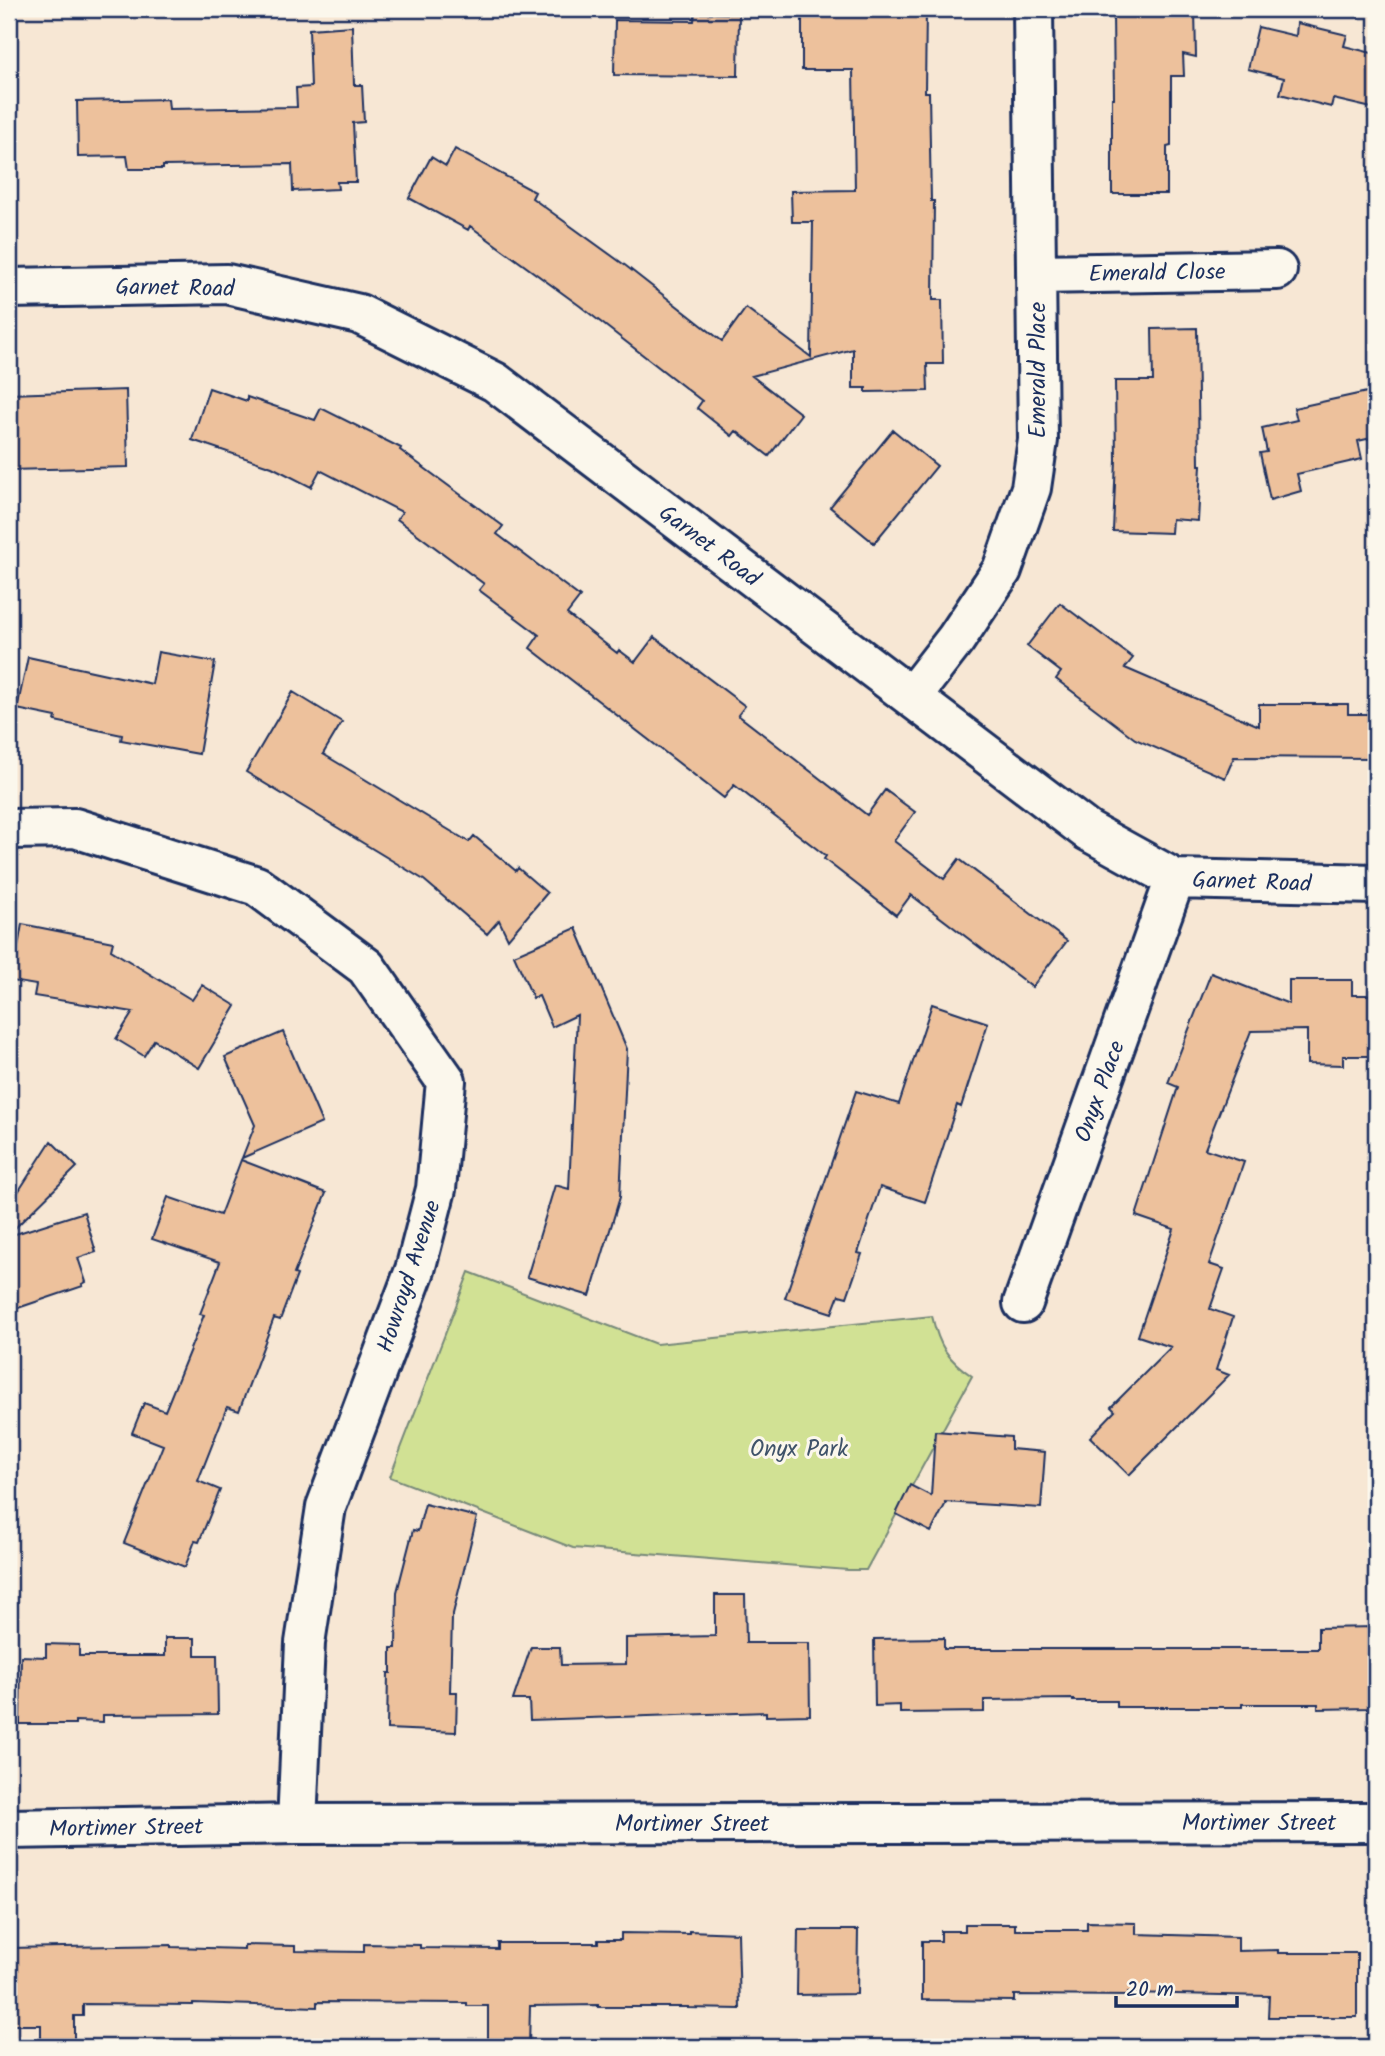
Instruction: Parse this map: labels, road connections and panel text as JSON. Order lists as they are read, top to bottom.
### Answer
{
  "streets": {
    "street": [
      "Emerald Close",
      "Garnet Road",
      "Emerald Place",
      "Onyx Place",
      "Howroyd Avenue",
      "Mortimer Street"
    ]
  },
  "crossings": [
    ["Emerald Close", "Emerald Place"],
    ["Garnet Road", "Emerald Place"],
    ["Garnet Road", "Onyx Place"],
    ["Howroyd Avenue", "Mortimer Street"]
  ],
  "parks": ["Onyx Park"],
  "scale_bar": "20 m"
}
